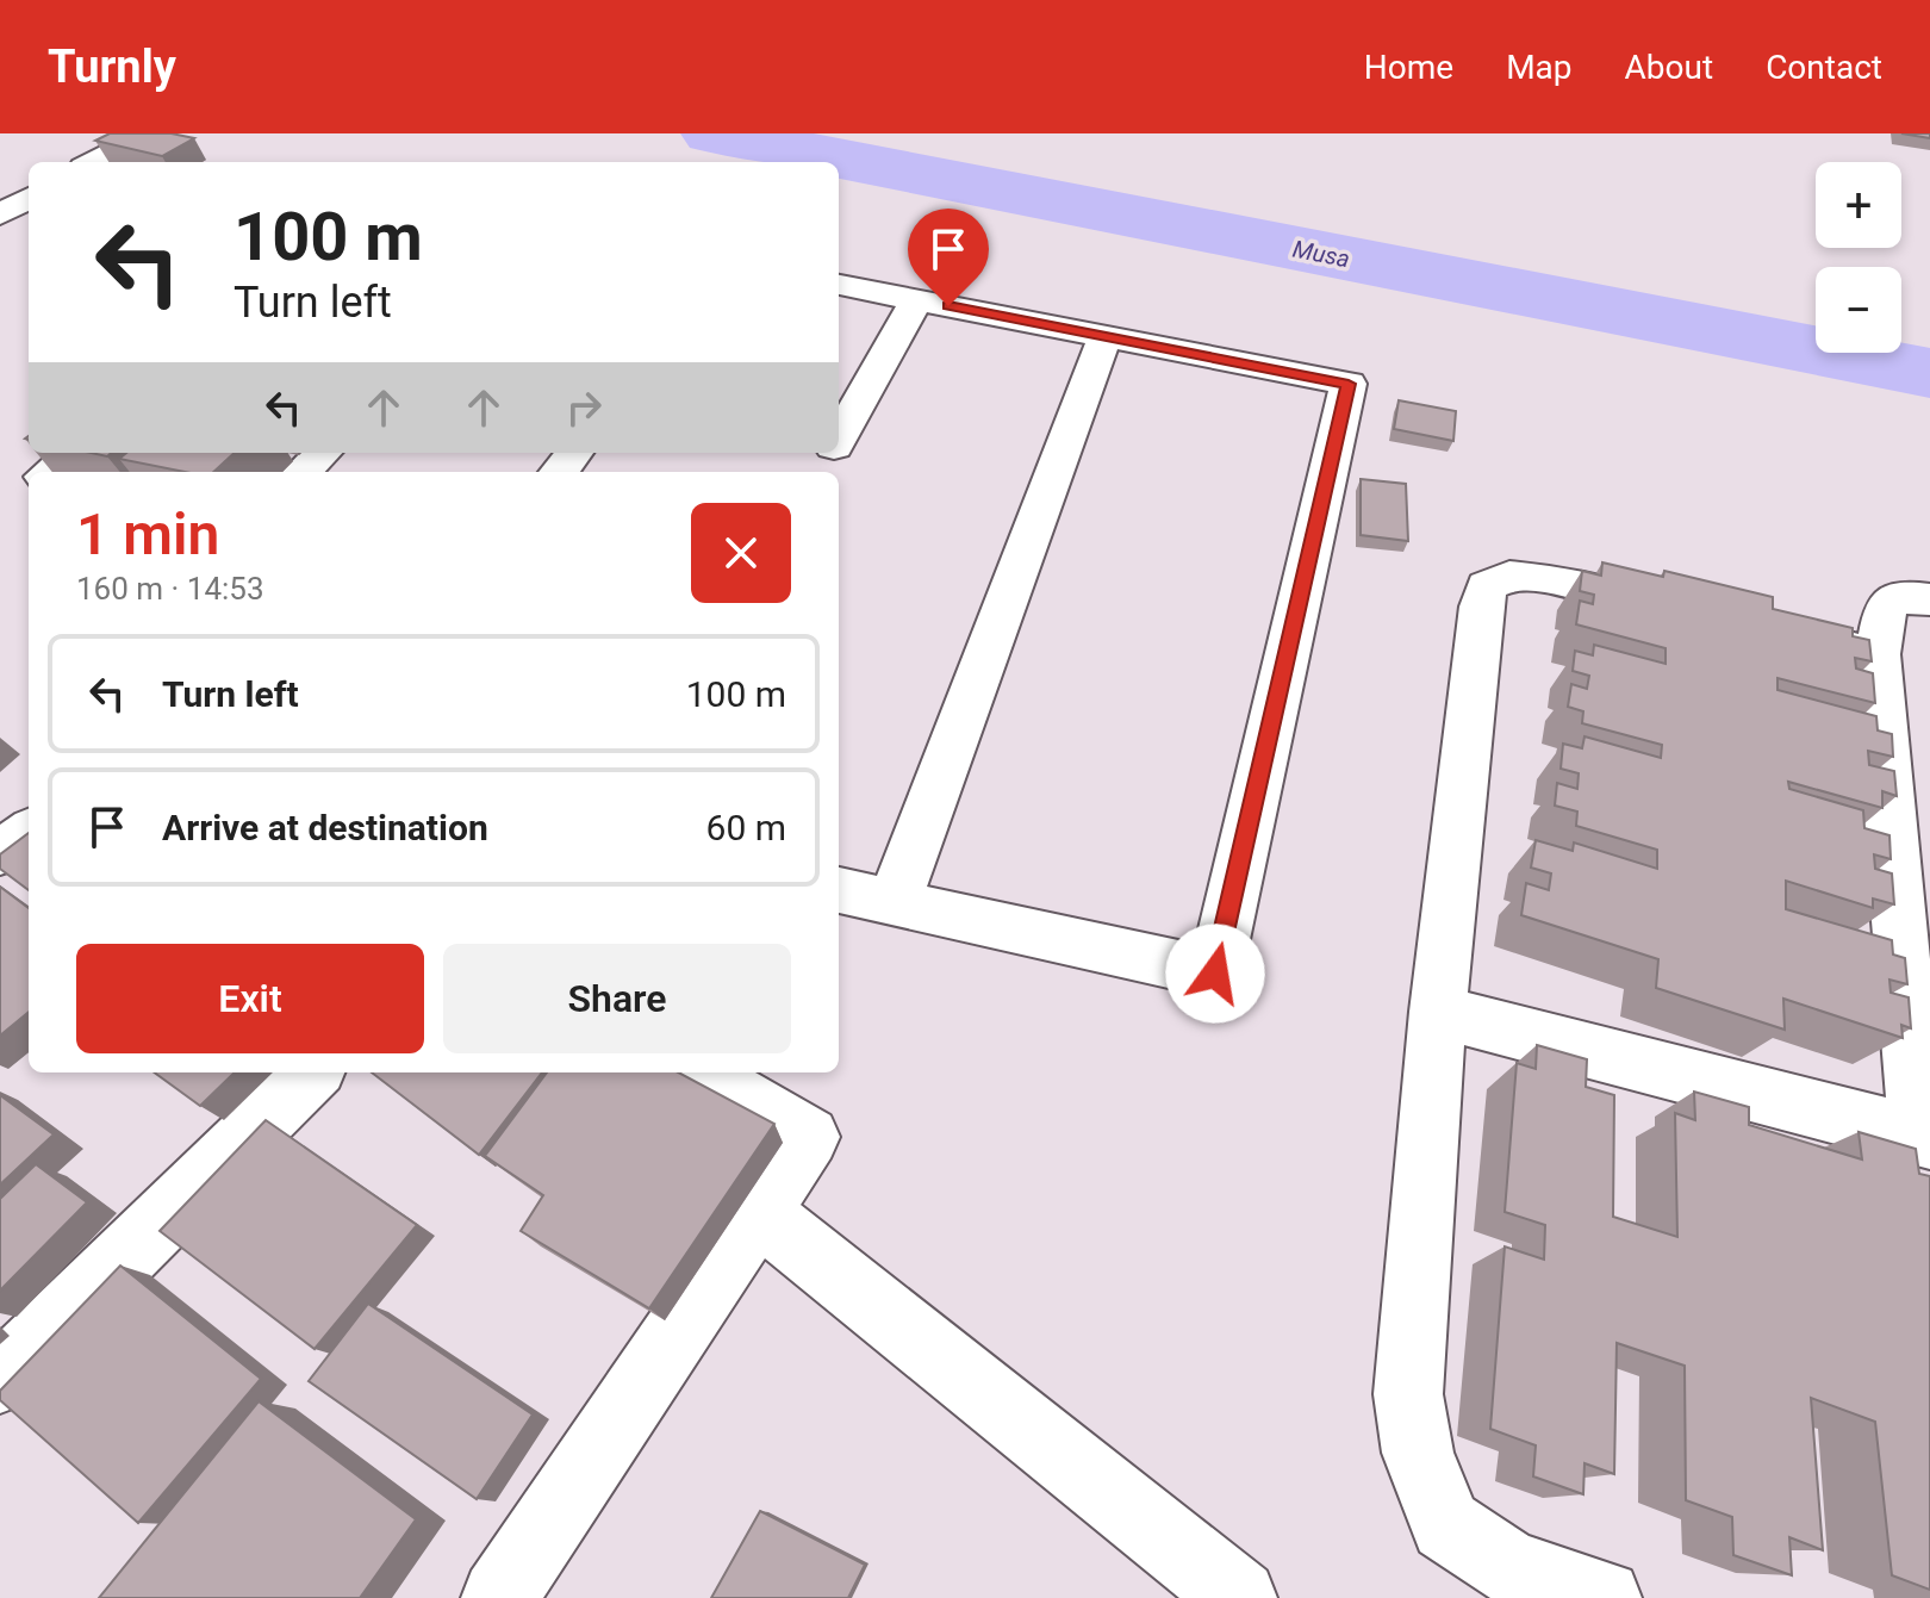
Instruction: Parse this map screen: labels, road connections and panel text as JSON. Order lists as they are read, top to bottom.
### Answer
{
  "water": ["Musa"],
  "page": {
    "header": "Turnly",
    "nav": [
      "Home",
      "Map",
      "About",
      "Contact"
    ],
    "map_buttons": ["+", "−"],
    "turn": ["100 m", "Turn left"],
    "heading": ["1 min", "160 m · 14:53"],
    "list": [
      {
        "name": "Turn left",
        "value": "100 m"
      },
      {
        "name": "Arrive at destination",
        "value": "60 m"
      }
    ],
    "buttons": ["Exit", "Share"]
  }
}
